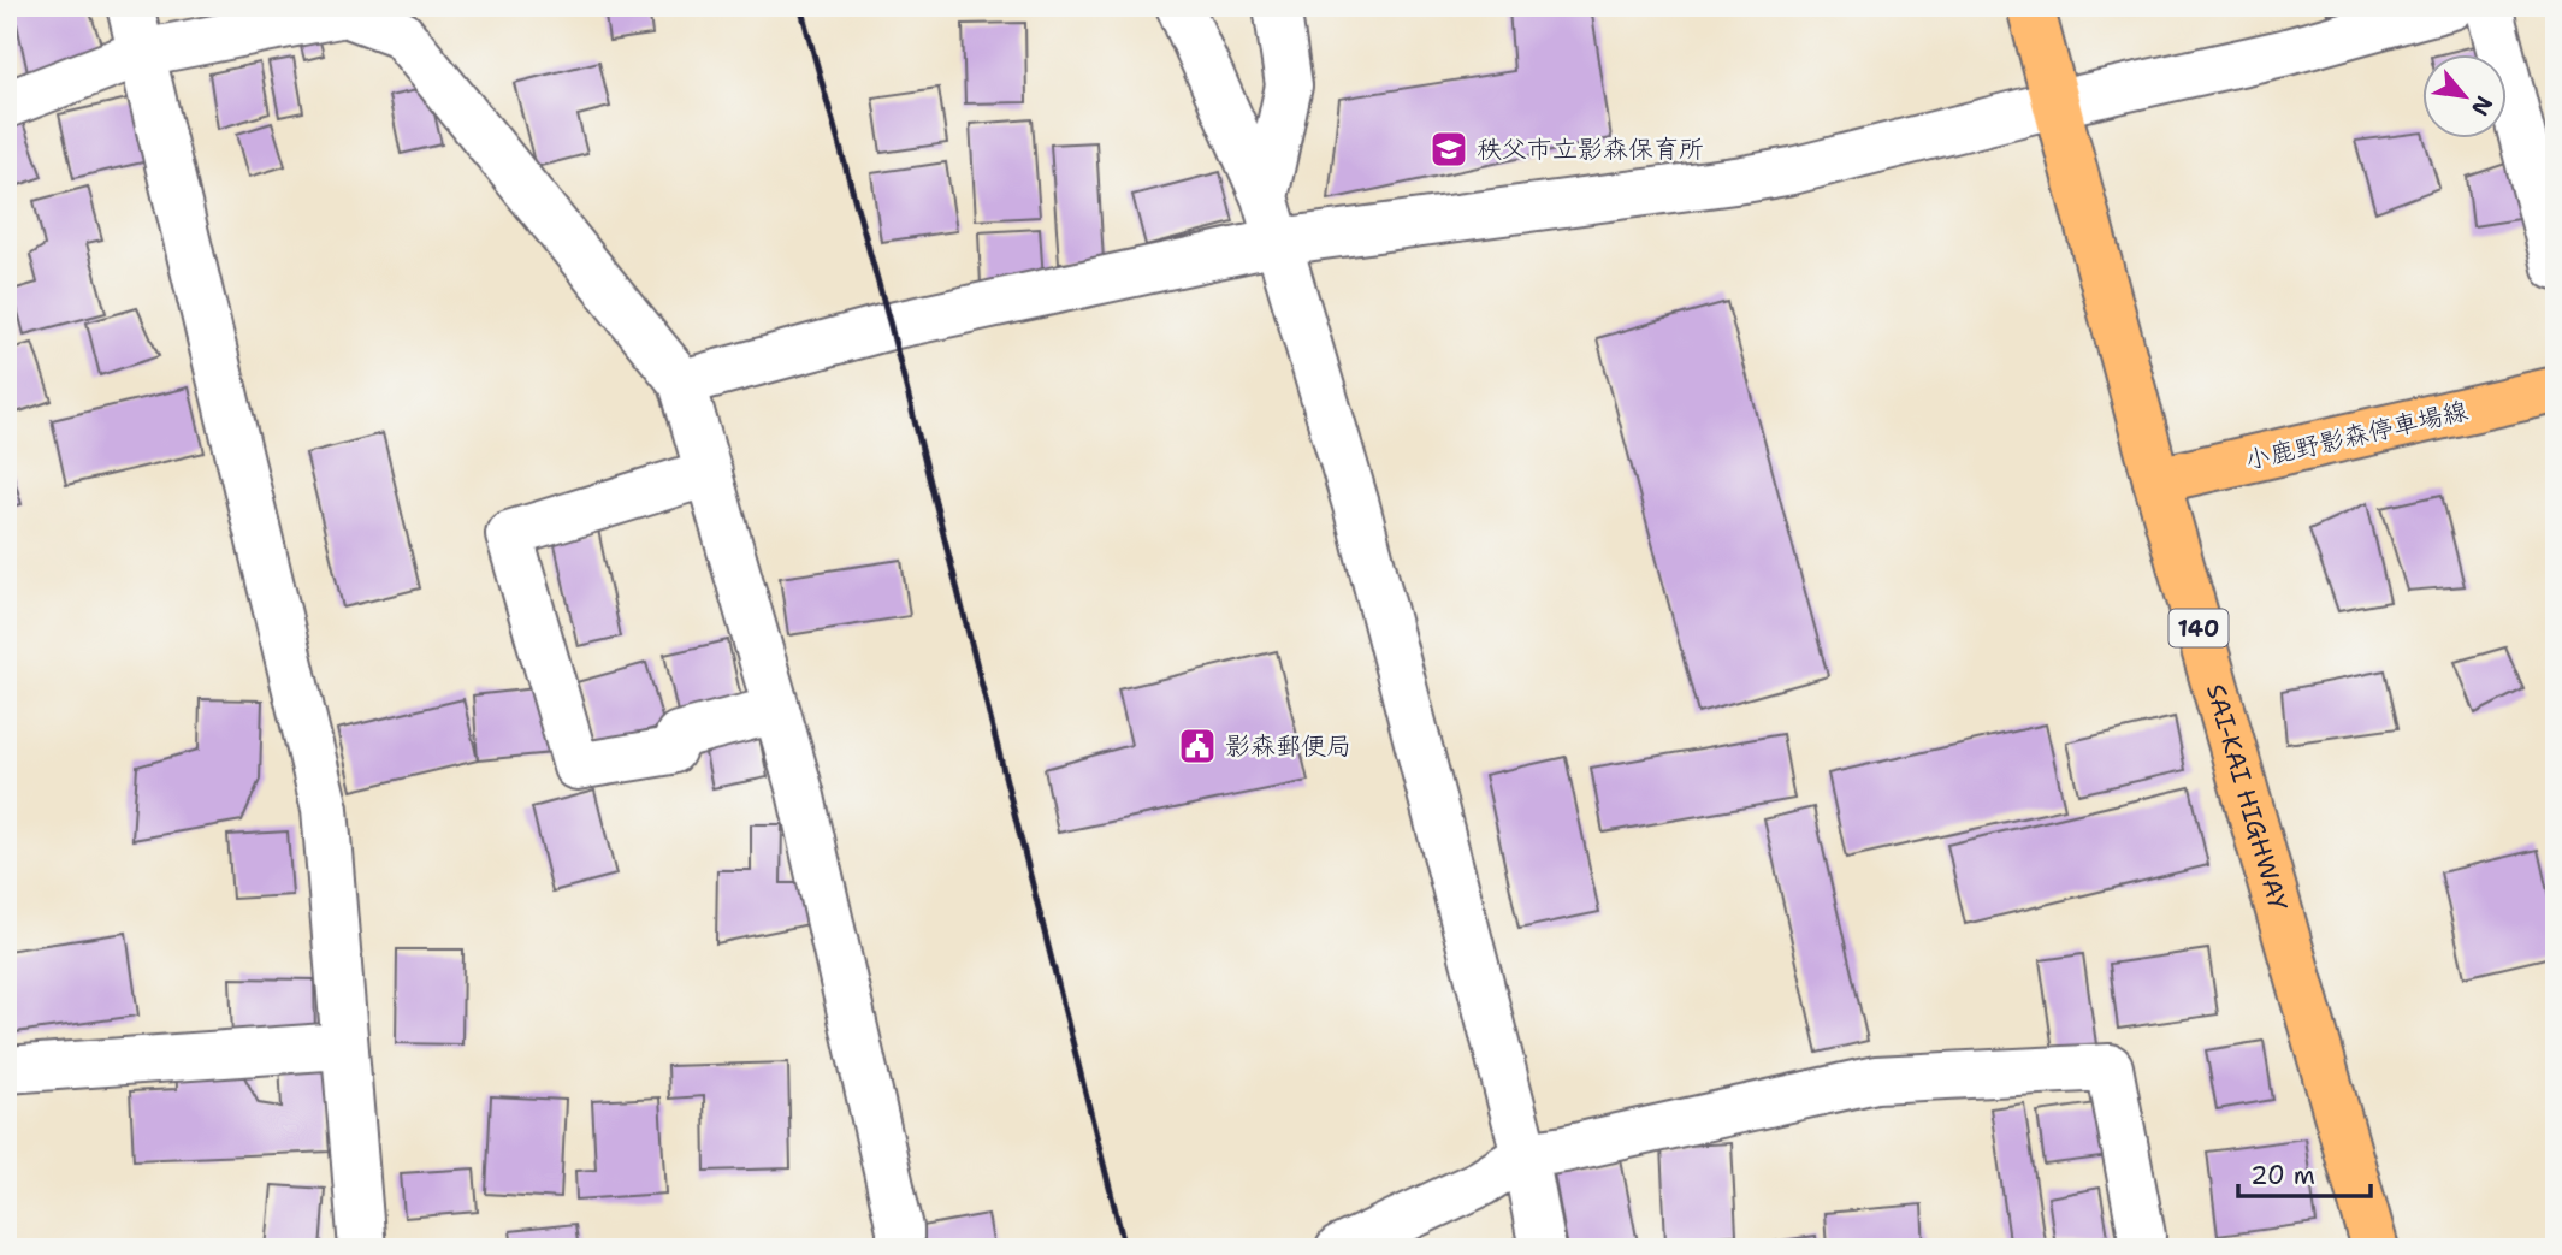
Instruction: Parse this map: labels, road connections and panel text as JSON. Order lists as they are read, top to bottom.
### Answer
{
  "streets": {
    "main road": ["小鹿野影森停車場線", "140", "SAI-KAI HIGHWAY"]
  },
  "crossings": [
    ["小鹿野影森停車場線", "SAI-KAI HIGHWAY"]
  ],
  "places": {
    "school or university": ["秩父市立影森保育所"],
    "public building": ["影森郵便局"]
  },
  "scale_bar": "20 m",
  "north": "bottom right"
}
